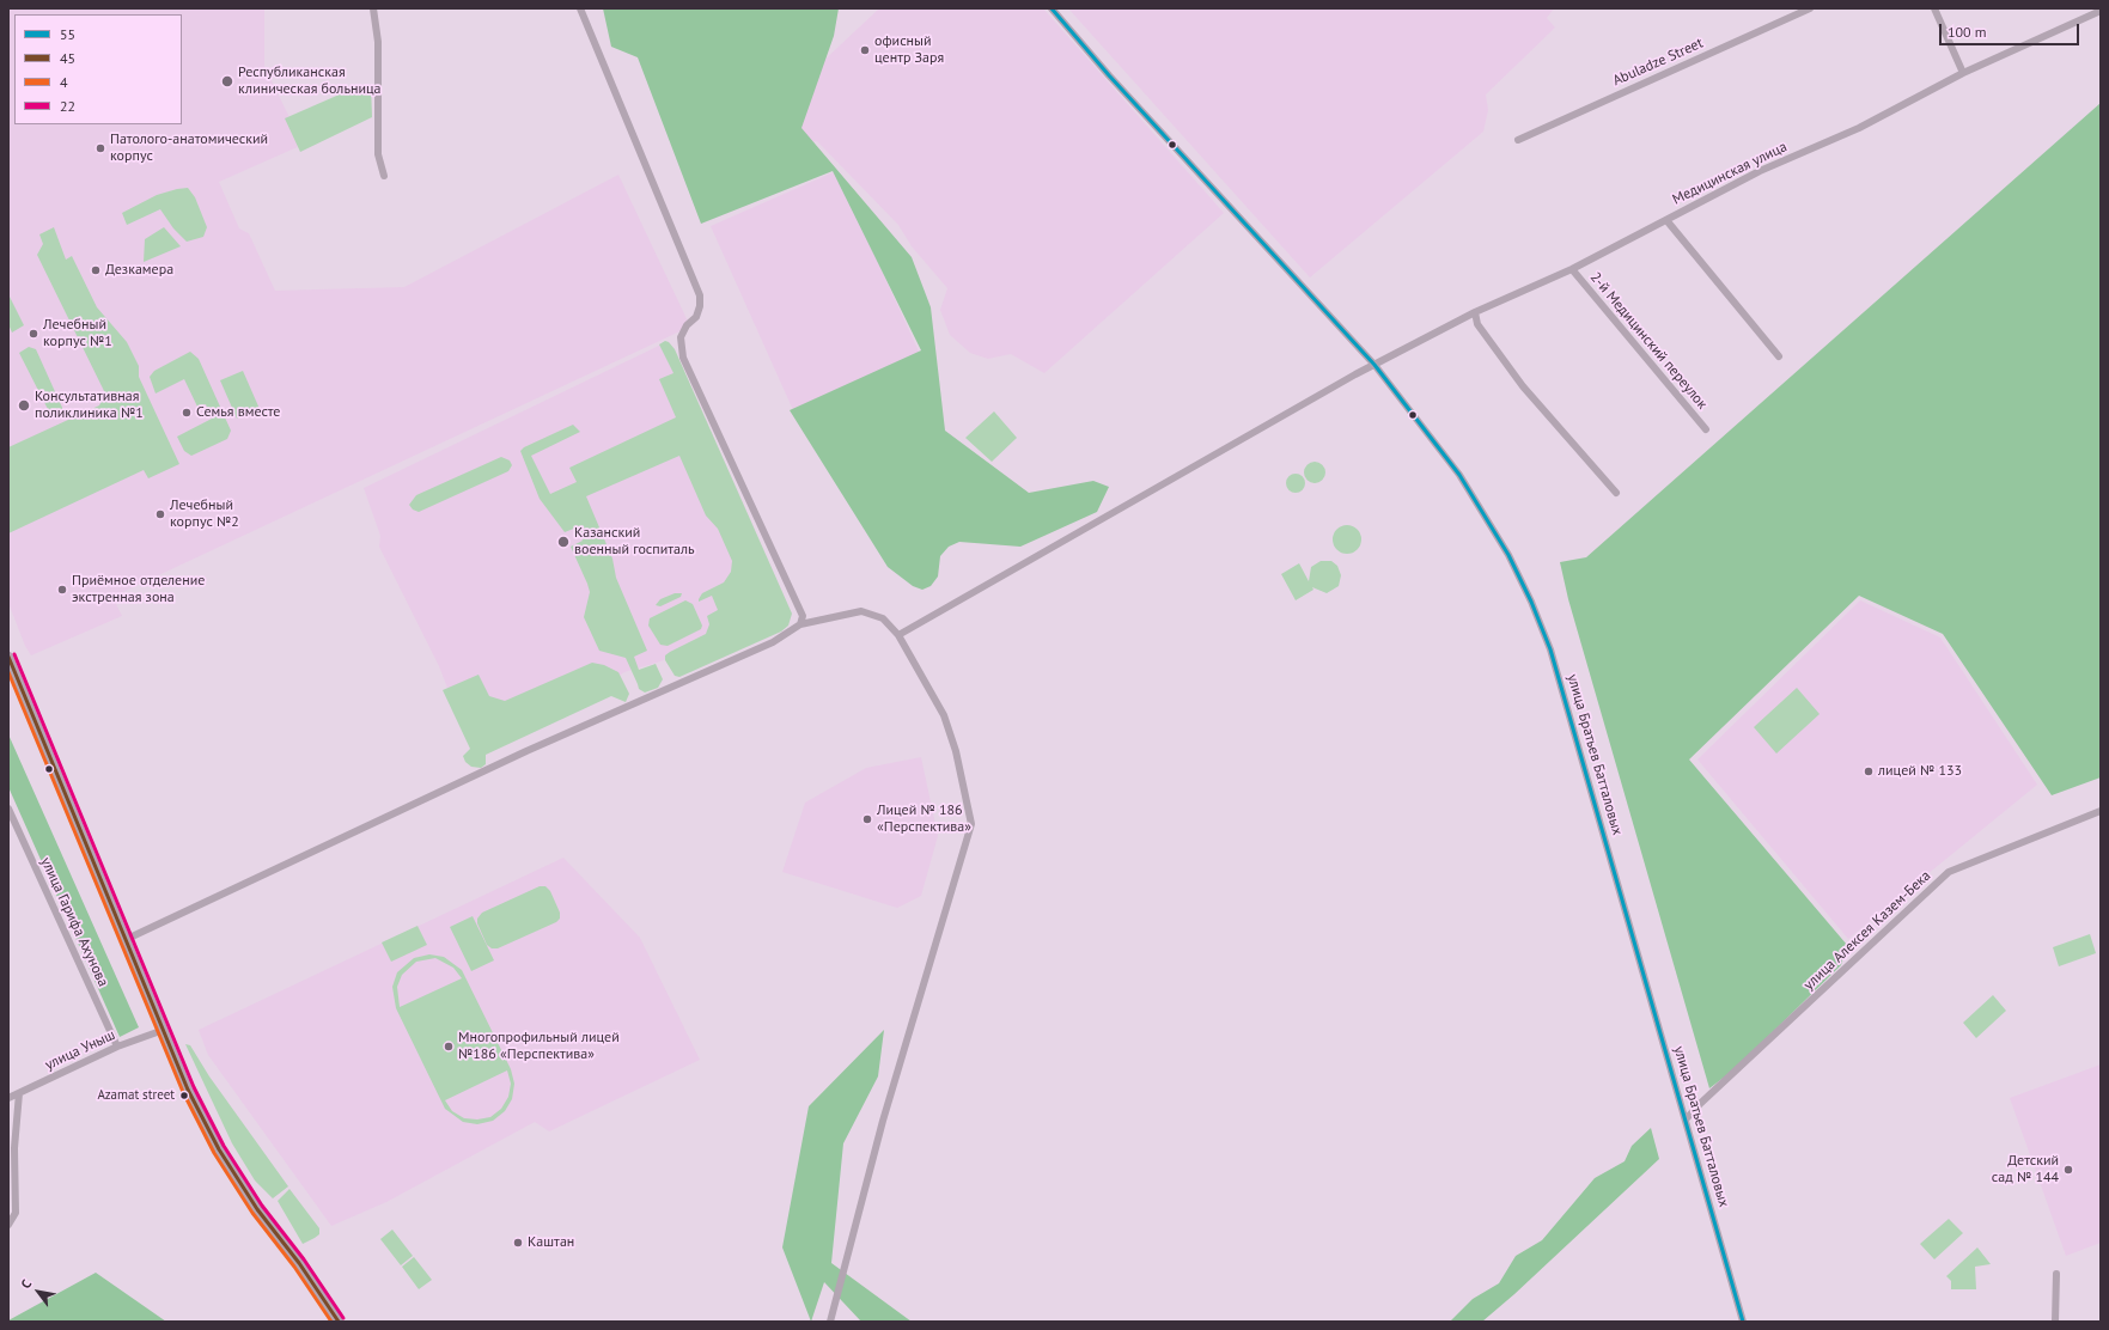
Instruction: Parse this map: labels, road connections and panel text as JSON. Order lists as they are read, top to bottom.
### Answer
{
  "streets": {
    "street": [
      "Abuladze Street",
      "Медицинская улица",
      "2-й Медицинский переулок",
      "улица Братьев Батталовых",
      "улица Гарифа Ахунова",
      "улица Алексея Казем-Бека",
      "улица Уныш"
    ]
  },
  "crossings": [
    ["Медицинская улица", "2-й Медицинский переулок"],
    ["Медицинская улица", "улица Братьев Батталовых"],
    ["улица Братьев Батталовых", "улица Алексея Казем-Бека"],
    ["улица Гарифа Ахунова", "улица Уныш"]
  ],
  "places": [
    "офисный центр Заря",
    "Республиканская клиническая больница",
    "Патолого-анатомический корпус",
    "Дезкамера",
    "Лечебный корпус №1",
    "Консультативная поликлиника №1",
    "Семья вместе",
    "Лечебный корпус №2",
    "Казанский военный госпиталь",
    "Приёмное отделение экстренная зона",
    "лицей № 133",
    "Лицей № 186 «Перспектива»",
    "Многопрофильный лицей №186 «Перспектива»",
    "Azamat street",
    "Детский сад № 144",
    "Каштан"
  ],
  "lines": [
    "transit line 55",
    "transit line 22",
    "transit line 45",
    "transit line 4"
  ],
  "legend": [
    "55",
    "45",
    "4",
    "22"
  ],
  "scale_bar": "100 m",
  "north": "top left"
}
